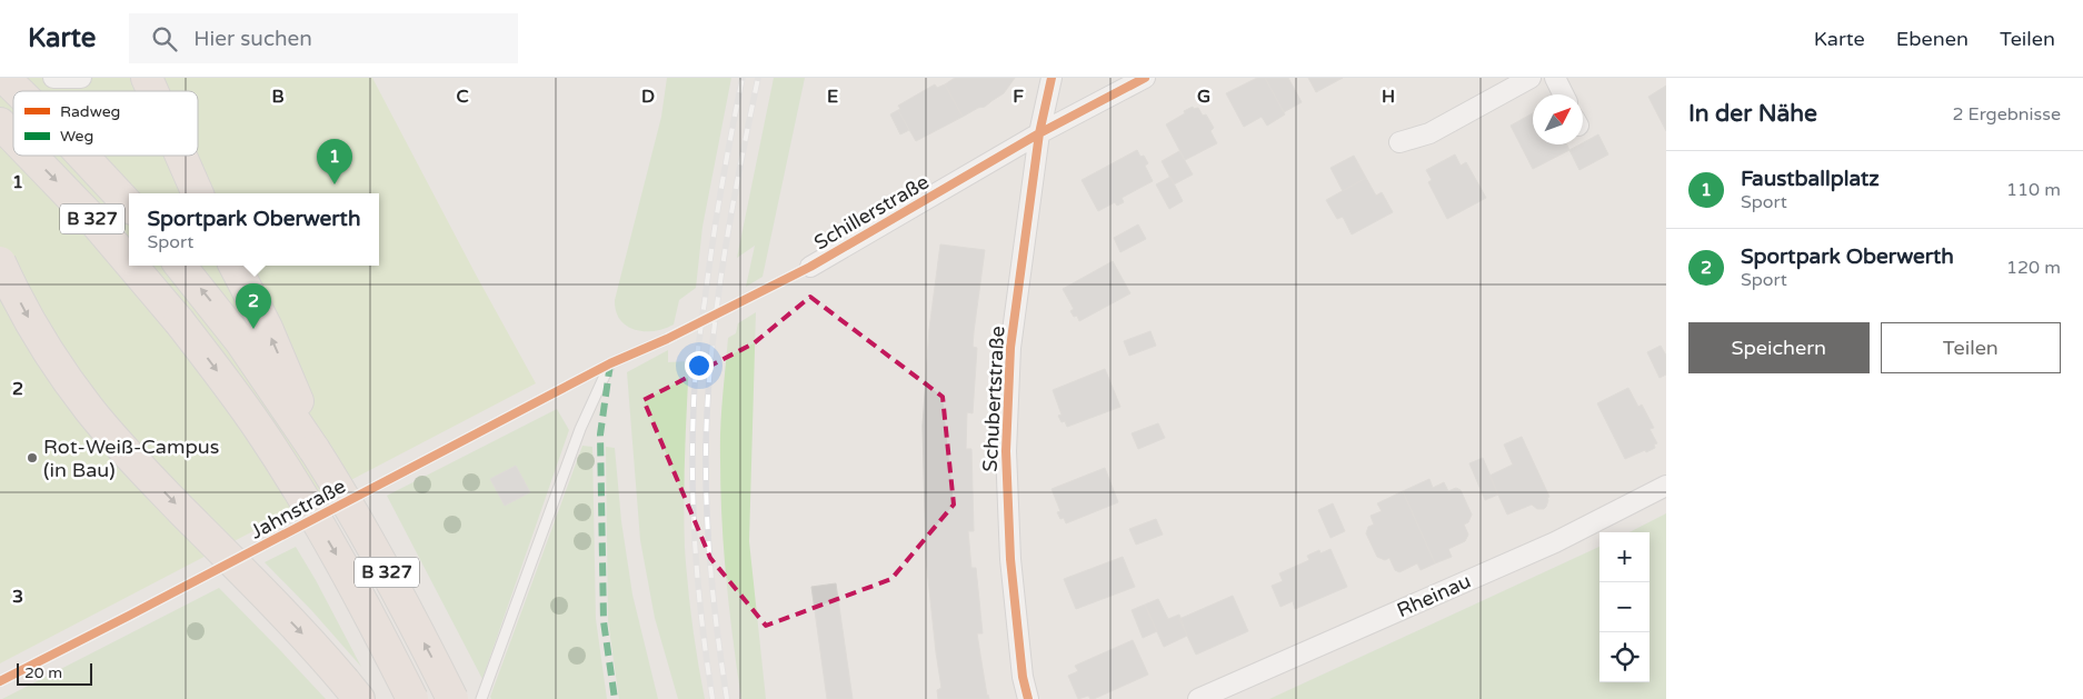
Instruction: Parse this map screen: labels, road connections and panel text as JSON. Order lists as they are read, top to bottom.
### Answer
{
  "streets": {
    "highway": ["B 327"],
    "street": ["Schillerstraße", "Schubertstraße", "Rheinau"],
    "lane": ["Jahnstraße"]
  },
  "crossings": [
    ["Schillerstraße", "Schubertstraße"],
    ["Schillerstraße", "Jahnstraße"]
  ],
  "places": ["Rot-Weiß-Campus (in Bau)"],
  "legend": ["Radweg", "Weg"],
  "scale_bar": "20 m",
  "north": "top right",
  "page": {
    "header": "Karte",
    "search": "Hier suchen",
    "nav": ["Karte", "Ebenen", "Teilen"],
    "heading": ["In der Nähe", "2 Ergebnisse"],
    "pins": ["1", "2"],
    "list": [
      {
        "mark": "1",
        "name": "Faustballplatz",
        "note": "Sport",
        "value": "110 m"
      },
      {
        "mark": "2",
        "name": "Sportpark Oberwerth",
        "note": "Sport",
        "value": "120 m"
      }
    ],
    "popup": ["Sportpark Oberwerth", "Sport"],
    "buttons": ["Speichern", "Teilen"],
    "map_buttons": ["+", "−"],
    "scale": "20 m"
  },
  "grid": {
    "columns": [
      "B",
      "C",
      "D",
      "E",
      "F",
      "G",
      "H"
    ],
    "rows": ["1", "2", "3"]
  }
}
